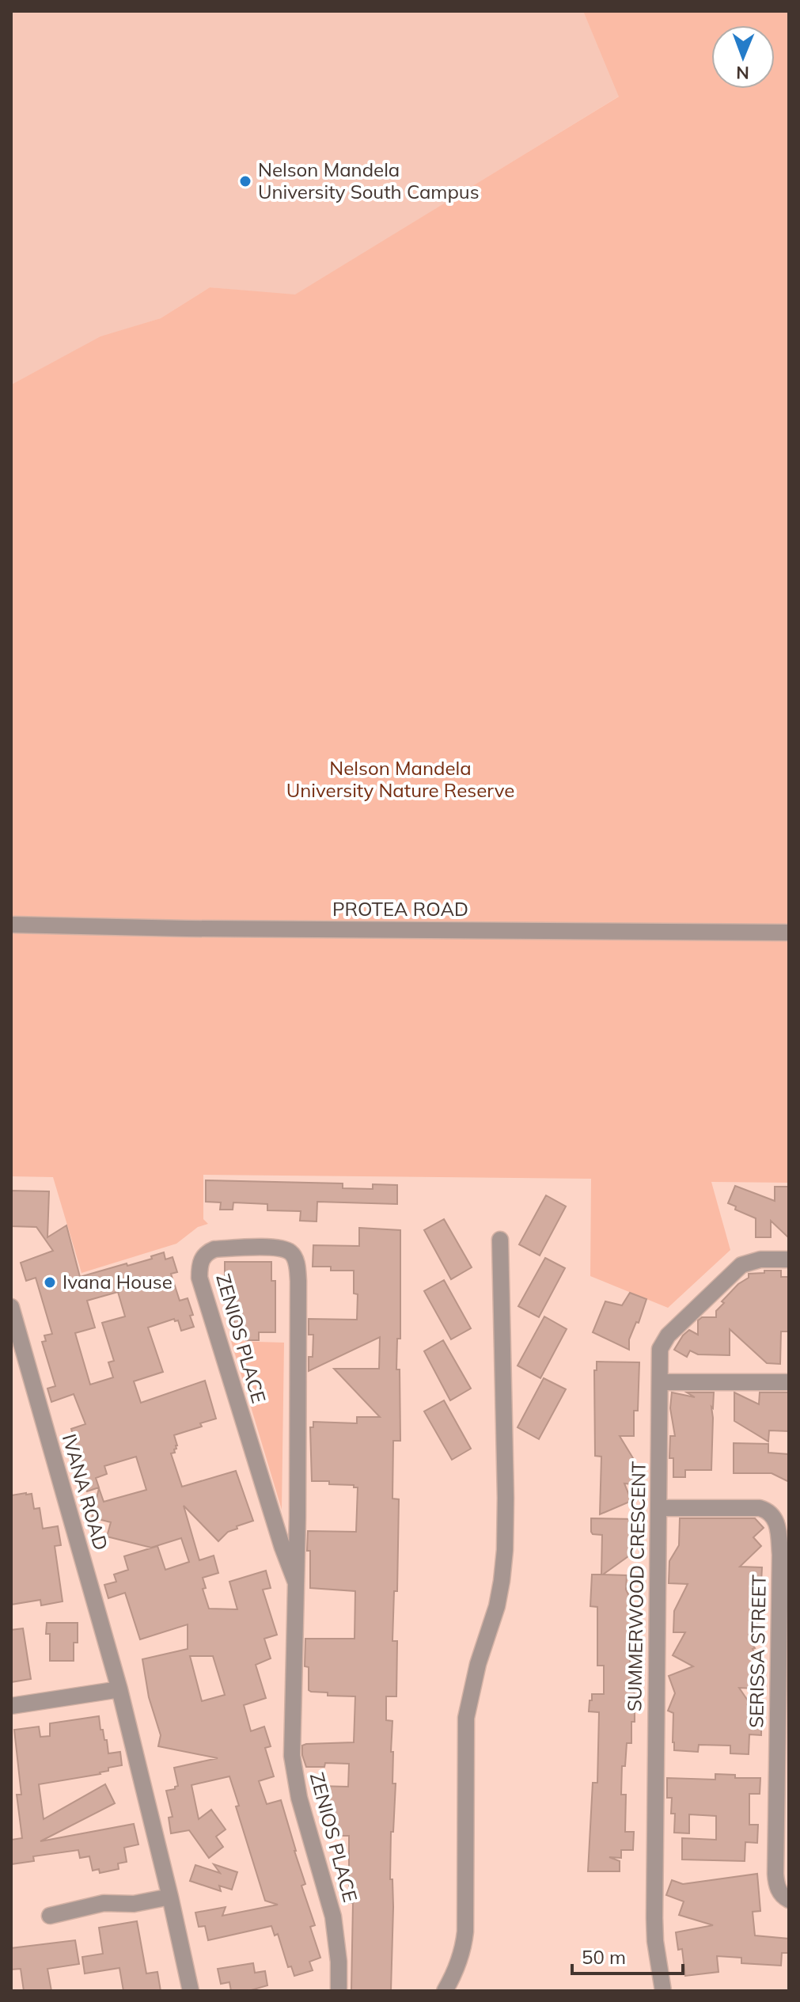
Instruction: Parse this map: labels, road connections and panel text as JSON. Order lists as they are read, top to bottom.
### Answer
{
  "streets": {
    "street": [
      "PROTEA ROAD",
      "ZENIOS PLACE",
      "IVANA ROAD",
      "SUMMERWOOD CRESCENT",
      "SERISSA STREET"
    ]
  },
  "crossings": [
    ["SUMMERWOOD CRESCENT", "SERISSA STREET"]
  ],
  "parks": ["Nelson Mandela University Nature Reserve"],
  "places": ["Nelson Mandela University South Campus", "Ivana House"],
  "scale_bar": "50 m",
  "north": "bottom"
}
